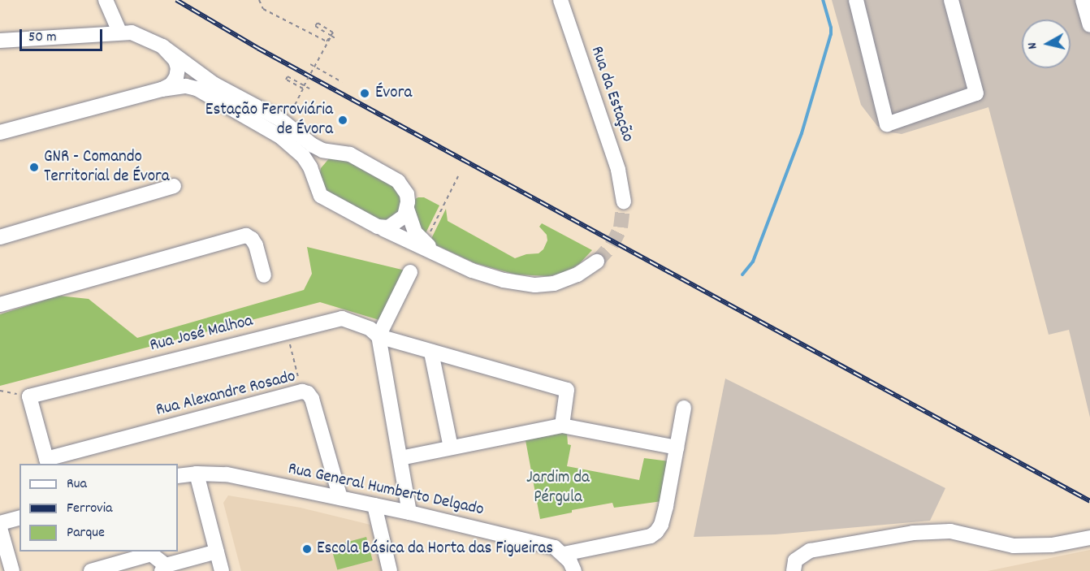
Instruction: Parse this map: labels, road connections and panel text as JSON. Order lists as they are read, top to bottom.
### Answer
{
  "streets": {
    "street": [
      "Rua da Estação",
      "Rua José Malhoa",
      "Rua Alexandre Rosado",
      "Rua General Humberto Delgado"
    ]
  },
  "crossings": [
    ["Rua Alexandre Rosado", "Rua General Humberto Delgado"]
  ],
  "parks": ["Jardim da Pérgula"],
  "places": [
    "Évora",
    "Estação Ferroviária de Évora",
    "GNR - Comando Territorial de Évora",
    "Escola Básica da Horta das Figueiras"
  ],
  "legend": ["Rua", "Ferrovia", "Parque"],
  "scale_bar": "50 m",
  "north": "left"
}
